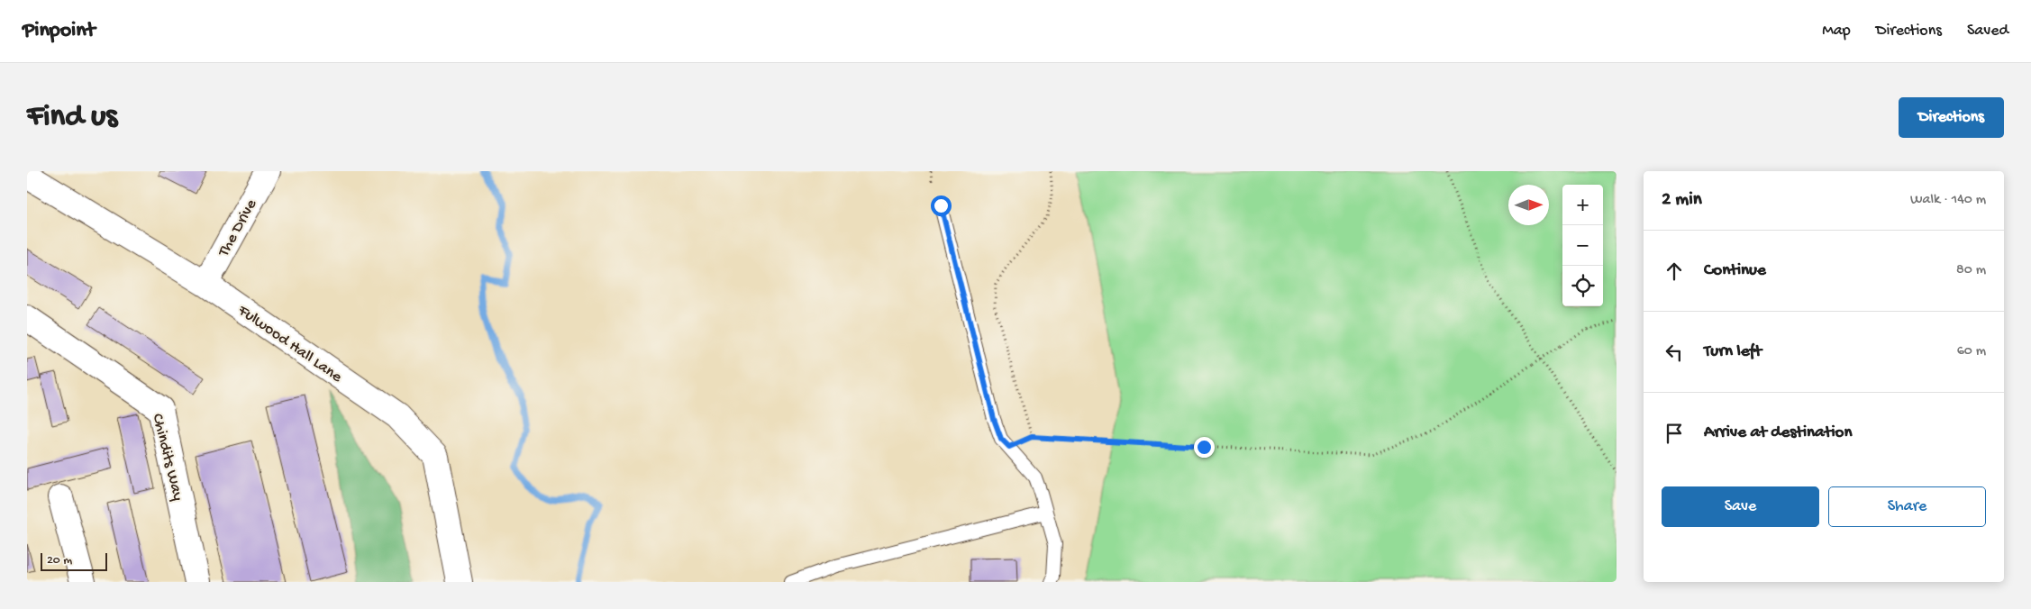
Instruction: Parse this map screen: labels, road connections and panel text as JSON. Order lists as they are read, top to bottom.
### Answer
{
  "streets": {
    "street": ["The Drive", "Fulwood Hall Lane", "Chindits Way"]
  },
  "crossings": [
    ["The Drive", "Fulwood Hall Lane"]
  ],
  "scale_bar": "20 m",
  "north": "right",
  "page": {
    "header": "Pinpoint",
    "nav": ["Map", "Directions", "Saved"],
    "buttons": [
      "Directions",
      ["Save", "Share"]
    ],
    "title": "Find us",
    "heading": ["2 min", "Walk · 140 m"],
    "map_buttons": ["+", "−"],
    "list": [
      ["Continue", "80 m"],
      ["Turn left", "60 m"],
      "Arrive at destination"
    ],
    "scale": "20 m"
  }
}
